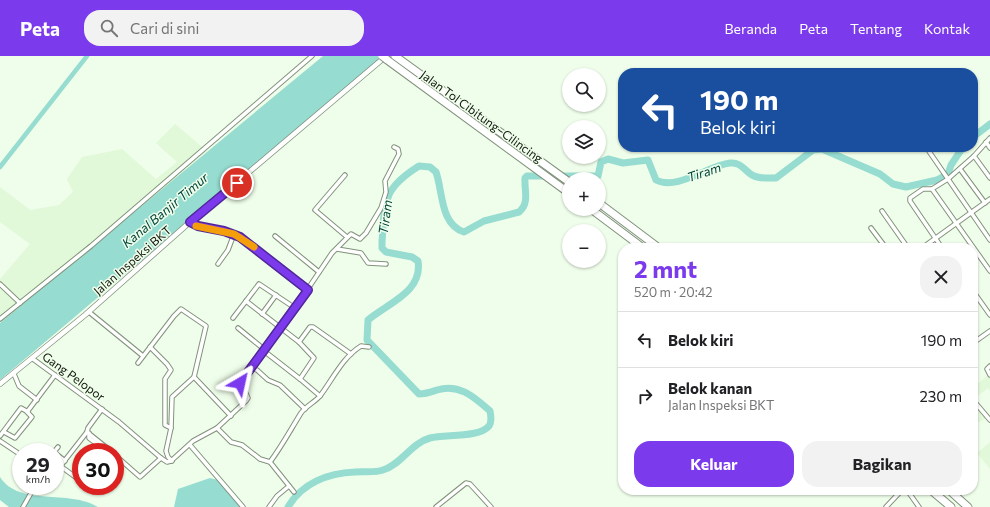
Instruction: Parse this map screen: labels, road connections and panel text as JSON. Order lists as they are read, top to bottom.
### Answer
{
  "streets": {
    "highway": ["Jalan Tol Cibitung–Cilincing"],
    "street": ["Jalan Inspeksi BKT", "Gang Pelopor"]
  },
  "crossings": [
    ["Jalan Inspeksi BKT", "Gang Pelopor"]
  ],
  "water": ["Tiram", "Kanal Banjir Timur"],
  "page": {
    "header": "Peta",
    "search": "Cari di sini",
    "nav": [
      "Beranda",
      "Peta",
      "Tentang",
      "Kontak"
    ],
    "map_buttons": ["+", "−"],
    "turn": ["190 m", "Belok kiri"],
    "heading": ["2 mnt", "520 m · 20:42"],
    "list": [
      {
        "name": "Belok kiri",
        "value": "190 m"
      },
      {
        "name": "Belok kanan",
        "note": "Jalan Inspeksi BKT",
        "value": "230 m"
      }
    ],
    "buttons": ["Keluar", "Bagikan"],
    "speed": "29 km/h",
    "limit": "30"
  }
}
